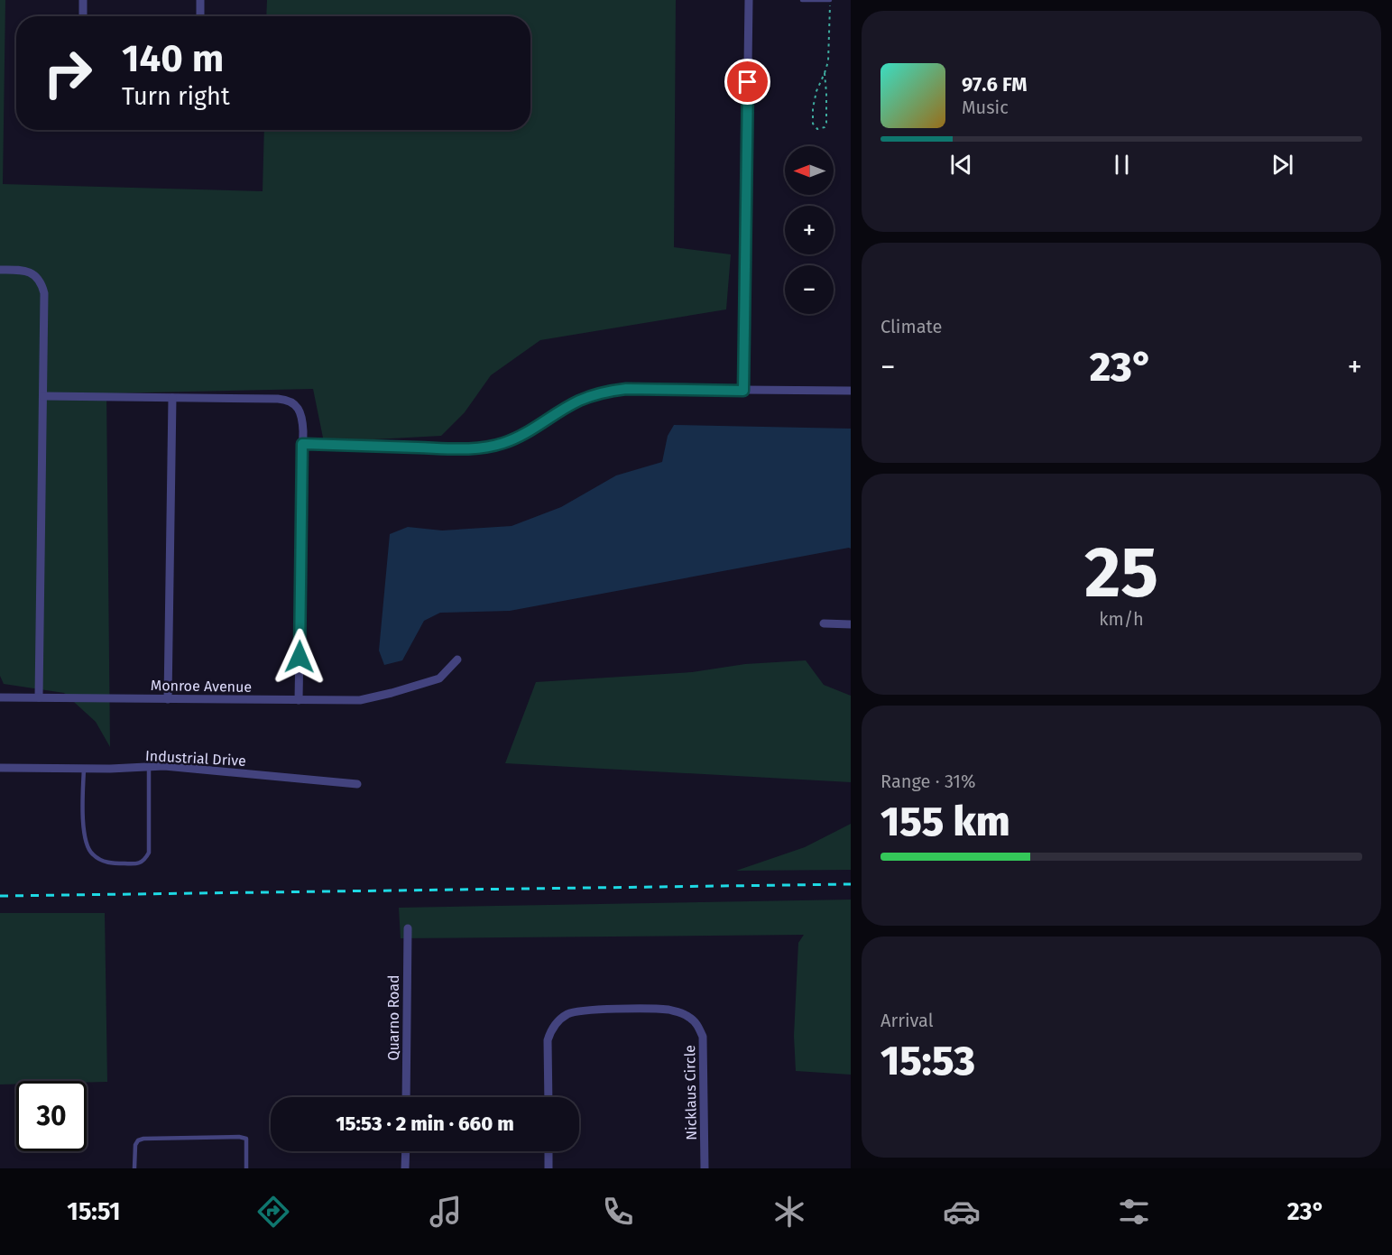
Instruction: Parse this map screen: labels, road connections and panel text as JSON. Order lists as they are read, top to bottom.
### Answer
{
  "streets": {
    "street": [
      "Monroe Avenue",
      "Industrial Drive",
      "Quarno Road",
      "Nicklaus Circle"
    ]
  },
  "north": "left",
  "page": {
    "turn": ["140 m", "Turn right"],
    "song": ["97.6 FM", "Music"],
    "map_buttons": ["+", "−"],
    "tile": [
      "Climate",
      ["25", "km/h"],
      ["Range · 31%", "155 km"],
      ["Arrival", "15:53"]
    ],
    "heat": ["−", "23°", "+"],
    "limit": "30",
    "trip": "15:53 · 2 min · 660 m",
    "tabs": ["15:51", "23°"]
  }
}
